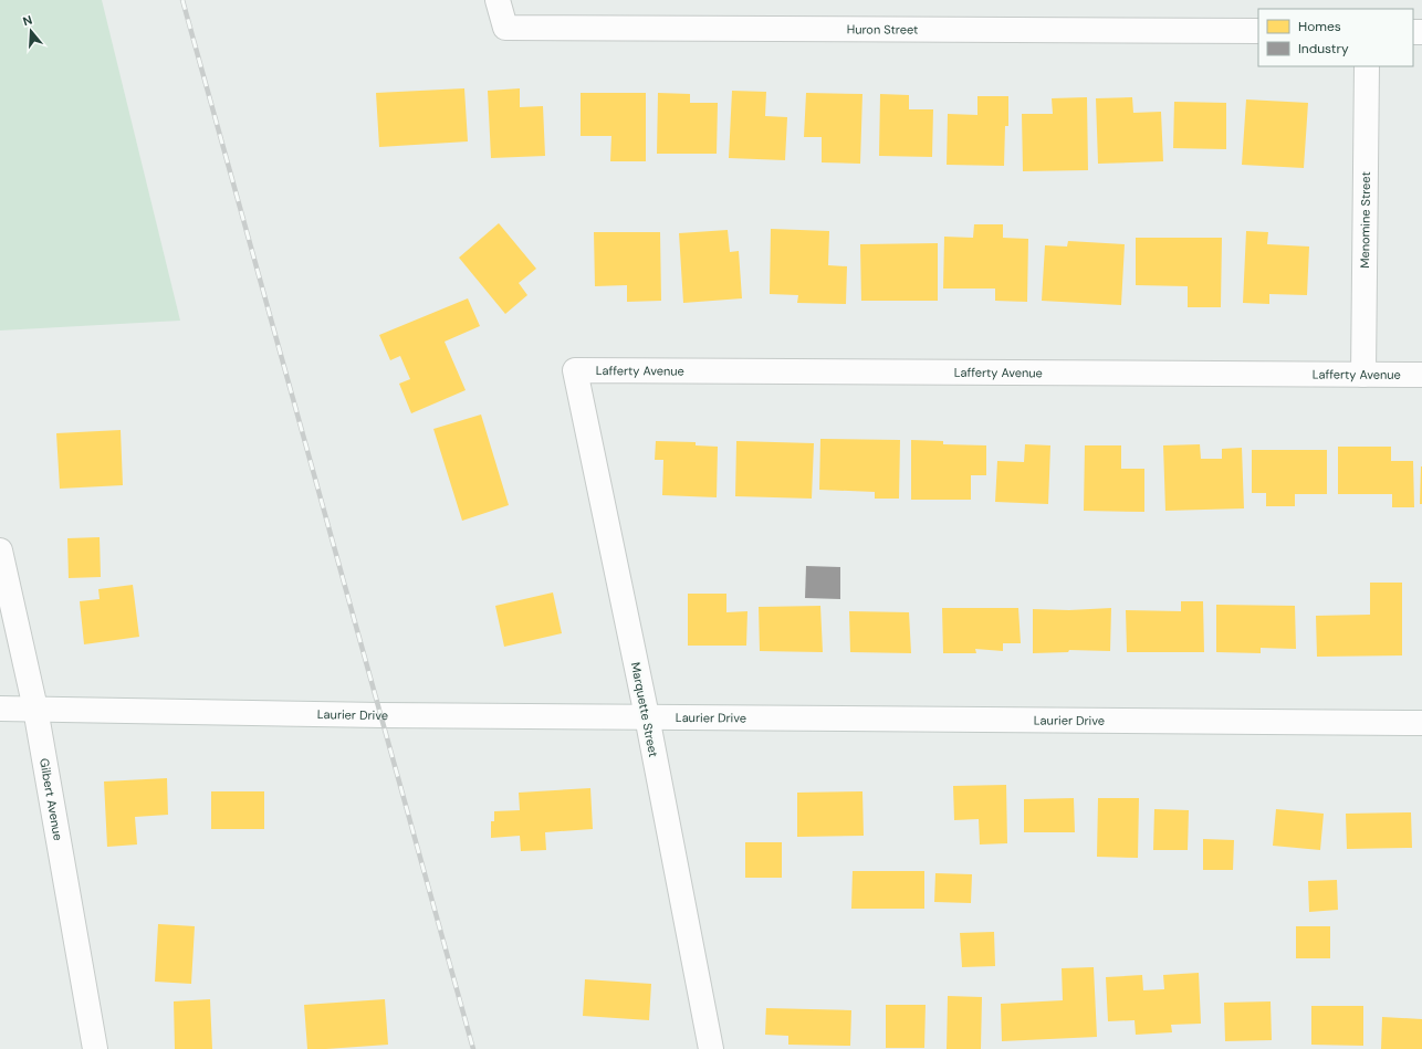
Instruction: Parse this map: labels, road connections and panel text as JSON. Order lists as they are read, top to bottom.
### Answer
{
  "streets": {
    "street": [
      "Huron Street",
      "Menomine Street",
      "Lafferty Avenue",
      "Marquette Street",
      "Laurier Drive",
      "Gilbert Avenue"
    ]
  },
  "crossings": [
    ["Menomine Street", "Lafferty Avenue"],
    ["Lafferty Avenue", "Marquette Street"],
    ["Marquette Street", "Laurier Drive"],
    ["Laurier Drive", "Gilbert Avenue"]
  ],
  "legend": ["Homes", "Industry"],
  "north": "top"
}
